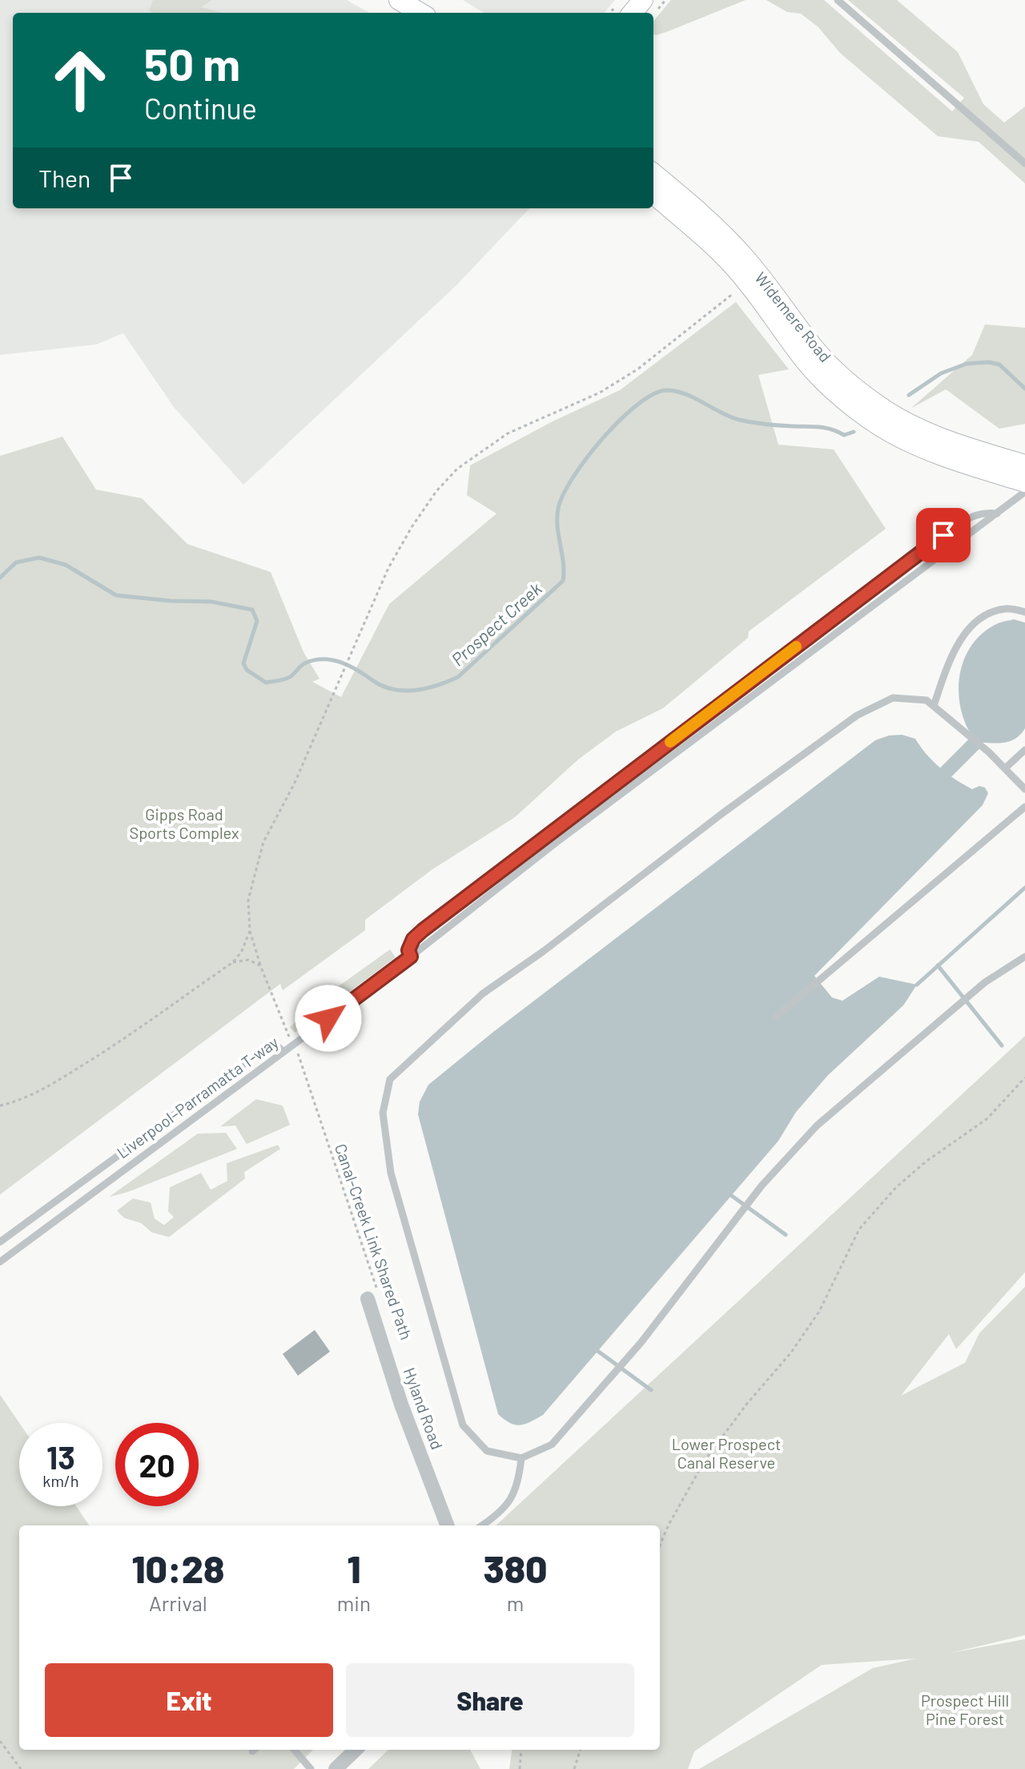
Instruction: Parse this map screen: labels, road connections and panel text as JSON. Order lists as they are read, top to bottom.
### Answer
{
  "streets": {
    "main road": ["Widemere Road"],
    "street": ["Hyland Road"],
    "lane": ["Liverpool–Parramatta T-way"],
    "path": ["Canal-Creek Link Shared Path"]
  },
  "crossings": [
    ["Widemere Road", "Liverpool–Parramatta T-way"],
    ["Canal-Creek Link Shared Path", "Hyland Road"]
  ],
  "water": ["Prospect Creek"],
  "parks": ["Gipps Road Sports Complex", "Lower Prospect Canal Reserve", "Prospect Hill Pine Forest"],
  "page": {
    "turn": ["50 m", "Continue"],
    "then": "Then",
    "speed": "13 km/h",
    "limit": "20",
    "eta": [
      "10:28",
      "Arrival",
      "1",
      "min",
      "380",
      "m"
    ],
    "buttons": ["Exit", "Share"]
  }
}
